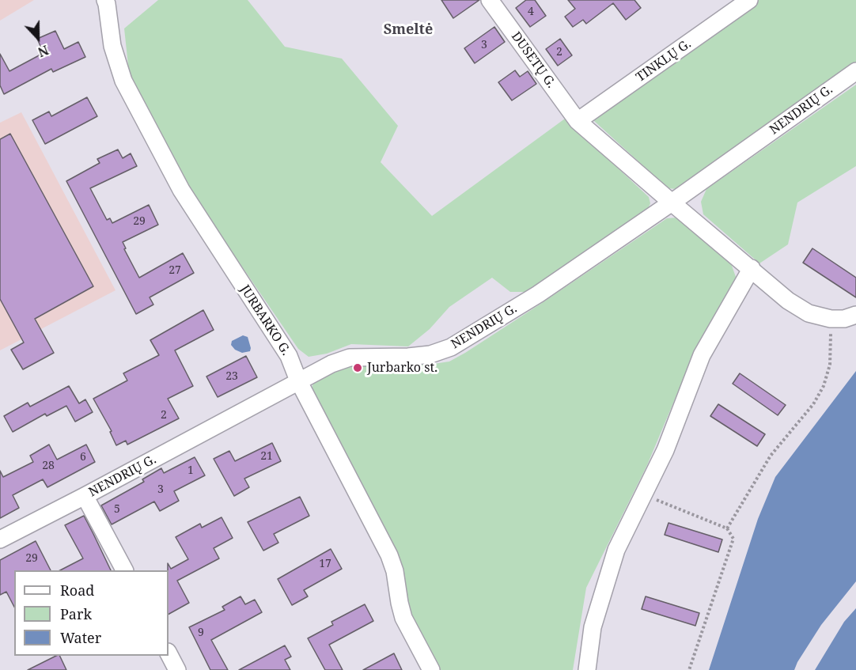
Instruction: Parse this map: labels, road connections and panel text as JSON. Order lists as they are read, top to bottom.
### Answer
{
  "streets": {
    "street": [
      "DUSETŲ G.",
      "TINKLŲ G.",
      "NENDRIŲ G.",
      "JURBARKO G."
    ]
  },
  "crossings": [
    ["DUSETŲ G.", "TINKLŲ G."],
    ["DUSETŲ G.", "NENDRIŲ G."],
    ["NENDRIŲ G.", "JURBARKO G."]
  ],
  "districts": ["Smeltė"],
  "places": ["Jurbarko st."],
  "house_numbers": [
    "4",
    "3",
    "2",
    "29",
    "27",
    "23",
    "2",
    "21",
    "6",
    "28",
    "1",
    "3",
    "5",
    "29",
    "17",
    "9"
  ],
  "legend": ["Road", "Park", "Water"],
  "north": "bottom"
}
